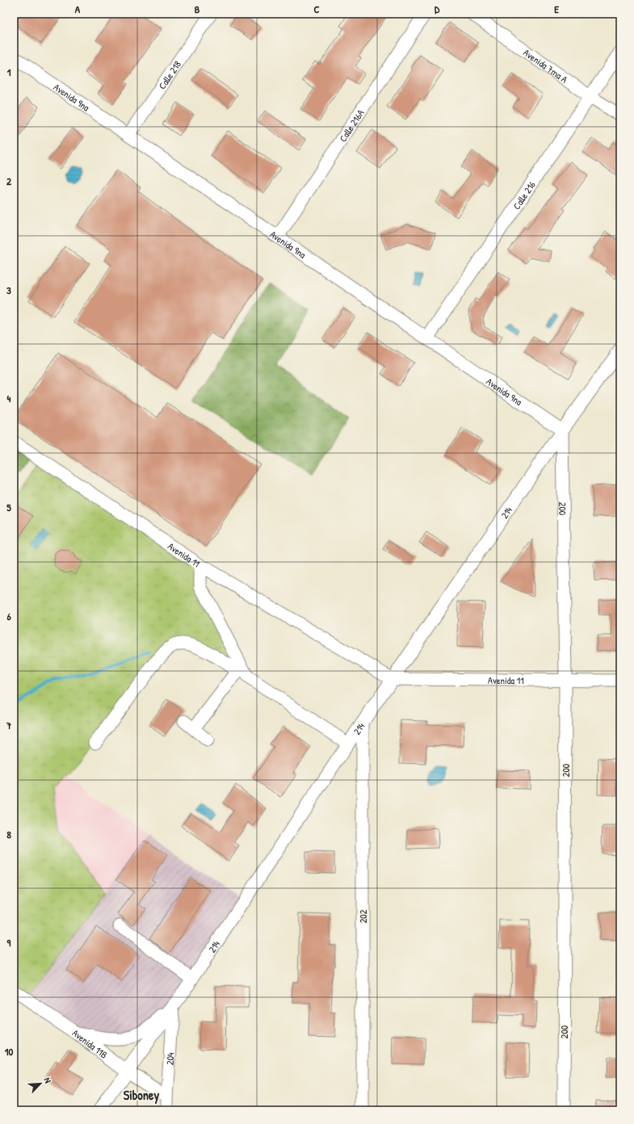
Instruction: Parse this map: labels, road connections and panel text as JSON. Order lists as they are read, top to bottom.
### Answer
{
  "streets": {
    "street": [
      "Avenida 7ma A",
      "Calle 218",
      "Avenida 9na",
      "Calle 216A",
      "Calle 216",
      "200",
      "214",
      "Avenida 11",
      "202",
      "Avenida 11B",
      "204"
    ]
  },
  "crossings": [
    ["Avenida 7ma A", "Calle 216"],
    ["Calle 218", "Avenida 9na"],
    ["Avenida 9na", "Calle 216A"],
    ["Avenida 9na", "Calle 216"],
    ["Avenida 9na", "200"],
    ["Avenida 9na", "214"],
    ["200", "214"],
    ["200", "Avenida 11"],
    ["214", "Avenida 11"],
    ["214", "202"],
    ["214", "Avenida 11B"],
    ["214", "204"],
    ["Avenida 11B", "204"]
  ],
  "districts": ["Siboney"],
  "north": "top right",
  "grid": {
    "columns": [
      "A",
      "B",
      "C",
      "D",
      "E"
    ],
    "rows": [
      "1",
      "2",
      "3",
      "4",
      "5",
      "6",
      "7",
      "8",
      "9",
      "10"
    ]
  }
}
